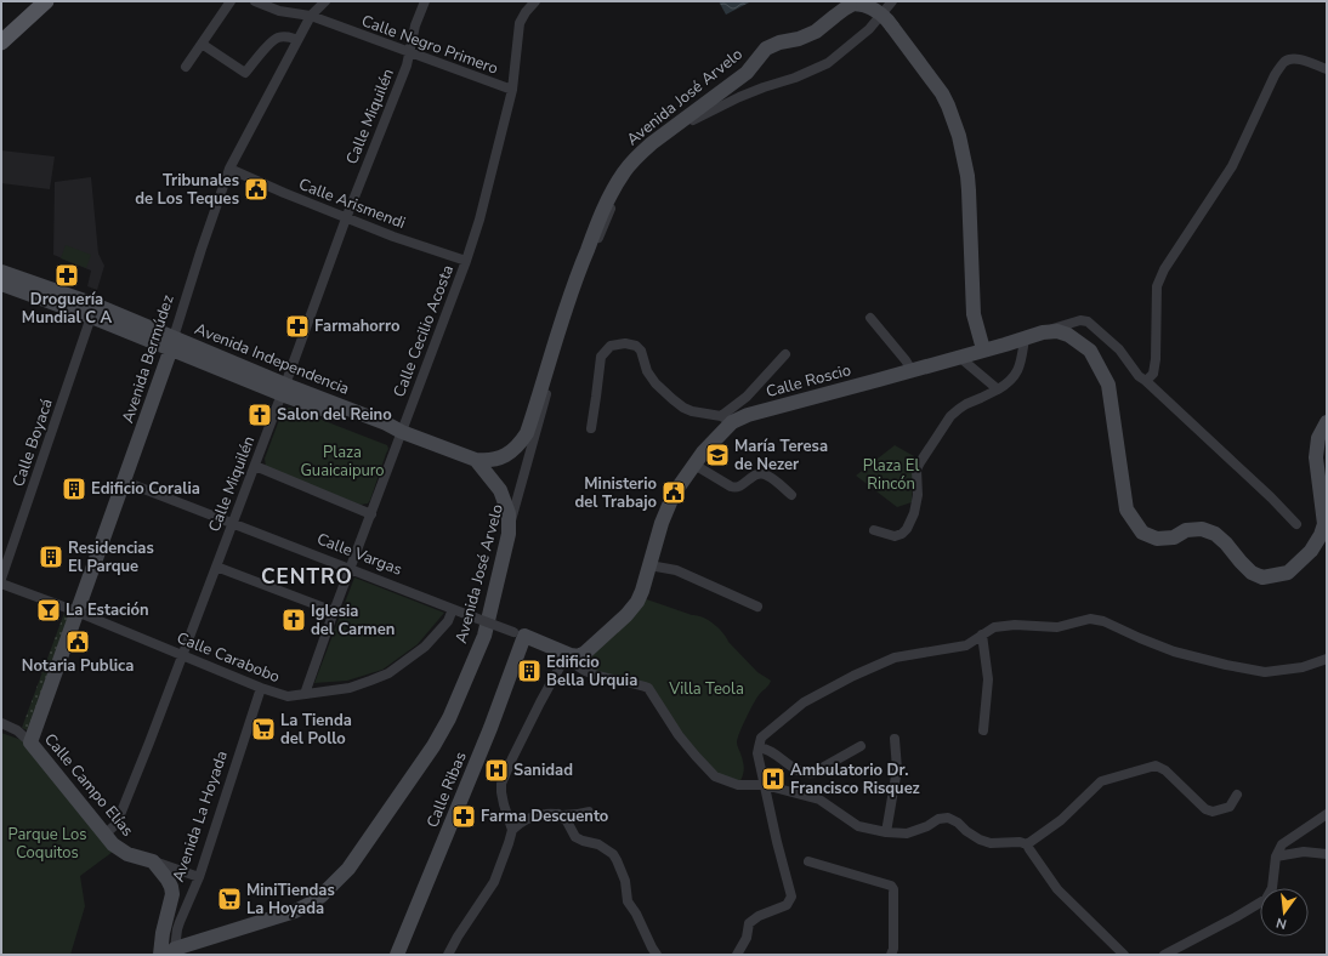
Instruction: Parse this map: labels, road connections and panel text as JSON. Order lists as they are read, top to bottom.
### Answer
{
  "streets": {
    "street": [
      "Calle Negro Primero",
      "Avenida José Arvelo",
      "Calle Miquilén",
      "Calle Arismendi",
      "Calle Cecilio Acosta",
      "Avenida Bermúdez",
      "Avenida Independencia",
      "Calle Roscio",
      "Calle Boyacá",
      "Calle Vargas",
      "Calle Carabobo",
      "Calle Campo Elías",
      "Calle Ribas",
      "Avenida La Hoyada"
    ]
  },
  "crossings": [
    ["Calle Negro Primero", "Calle Miquilén"],
    ["Calle Negro Primero", "Calle Cecilio Acosta"],
    ["Calle Negro Primero", "Avenida Bermúdez"],
    ["Avenida José Arvelo", "Avenida Independencia"],
    ["Avenida José Arvelo", "Calle Roscio"],
    ["Avenida José Arvelo", "Avenida La Hoyada"],
    ["Calle Miquilén", "Calle Arismendi"],
    ["Calle Miquilén", "Avenida Independencia"],
    ["Calle Miquilén", "Calle Vargas"],
    ["Calle Miquilén", "Calle Carabobo"],
    ["Calle Miquilén", "Calle Campo Elías"],
    ["Calle Arismendi", "Calle Cecilio Acosta"],
    ["Calle Arismendi", "Avenida Bermúdez"],
    ["Calle Cecilio Acosta", "Avenida Independencia"],
    ["Calle Cecilio Acosta", "Calle Vargas"],
    ["Calle Cecilio Acosta", "Calle Carabobo"],
    ["Avenida Bermúdez", "Avenida Independencia"],
    ["Avenida Bermúdez", "Calle Vargas"],
    ["Avenida Bermúdez", "Calle Carabobo"],
    ["Avenida Bermúdez", "Calle Campo Elías"],
    ["Avenida Independencia", "Calle Boyacá"],
    ["Calle Vargas", "Calle Carabobo"],
    ["Calle Vargas", "Calle Ribas"],
    ["Calle Carabobo", "Avenida La Hoyada"],
    ["Calle Campo Elías", "Avenida La Hoyada"]
  ],
  "districts": ["CENTRO"],
  "parks": [
    "Plaza Guaicaipuro",
    "Plaza El Rincón",
    "Villa Teola",
    "Parque Los Coquitos"
  ],
  "places": {
    "public building": ["Tribunales de Los Teques", "Ministerio del Trabajo", "Notaria Publica"],
    "pharmacy": ["Droguería Mundial C A", "Farmahorro", "Farma Descuento"],
    "church": ["Salon del Reino", "Iglesia del Carmen"],
    "school or university": ["María Teresa de Nezer"],
    "building": ["Edificio Coralia", "Residencias El Parque", "Edificio Bella Urquia"],
    "bar": ["La Estación"],
    "supermarket": ["La Tienda del Pollo", "MiniTiendas La Hoyada"],
    "hospital": ["Sanidad", "Ambulatorio Dr. Francisco Risquez"]
  },
  "north": "bottom"
}
